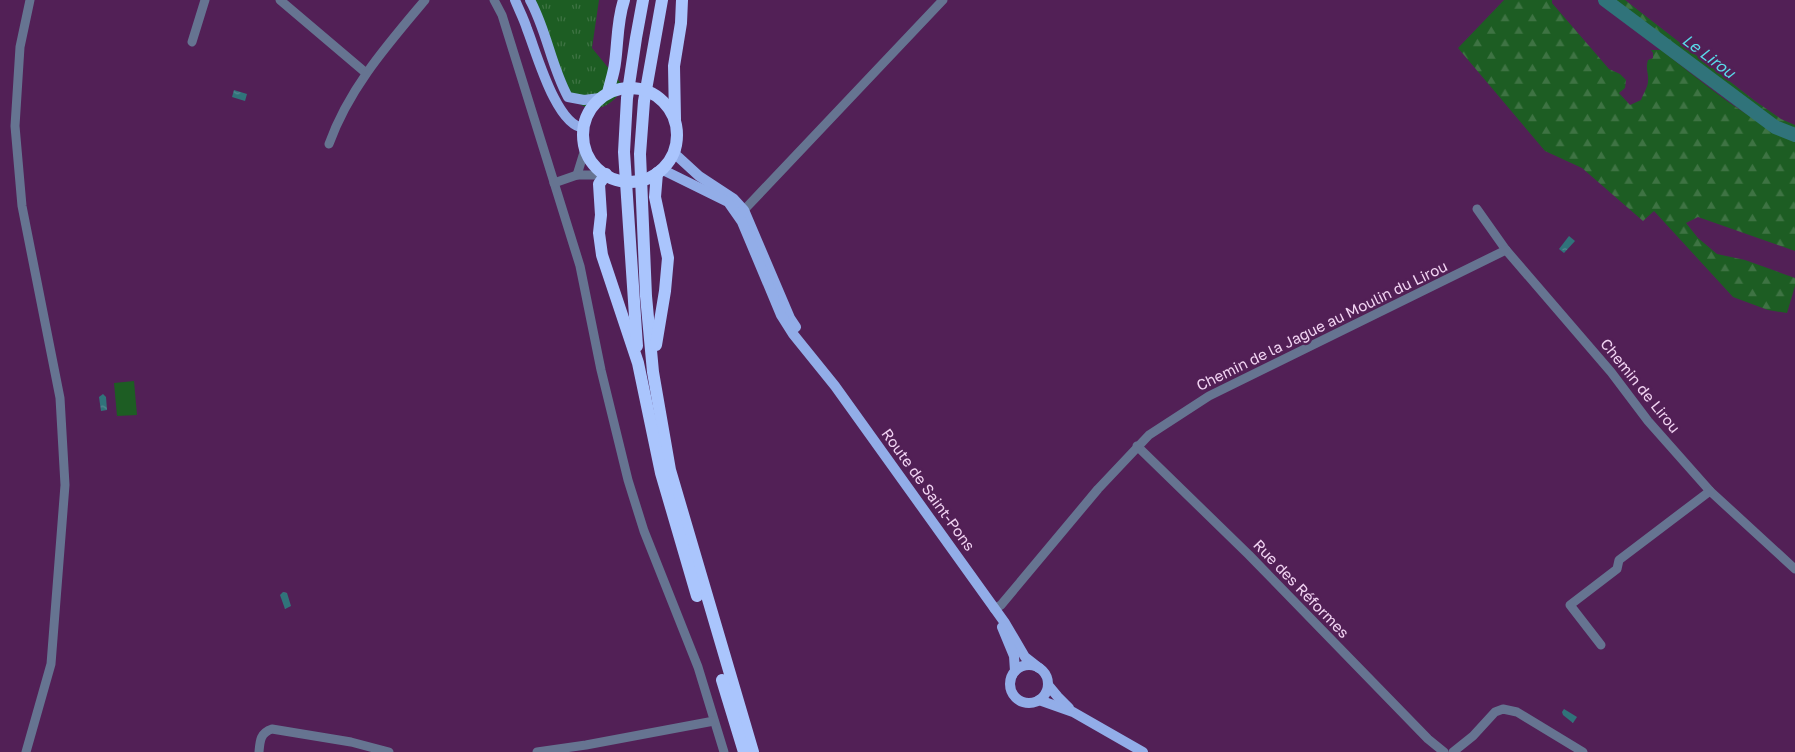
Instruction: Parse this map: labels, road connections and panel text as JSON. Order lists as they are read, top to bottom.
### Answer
{
  "streets": {
    "main road": ["Route de Saint-Pons"],
    "street": ["Chemin de la Jague au Moulin du Lirou", "Chemin de Lirou", "Rue des Réformes"]
  },
  "crossings": [
    ["Chemin de la Jague au Moulin du Lirou", "Chemin de Lirou"],
    ["Chemin de la Jague au Moulin du Lirou", "Route de Saint-Pons"],
    ["Chemin de la Jague au Moulin du Lirou", "Rue des Réformes"]
  ],
  "water": ["Le Lirou"]
}
